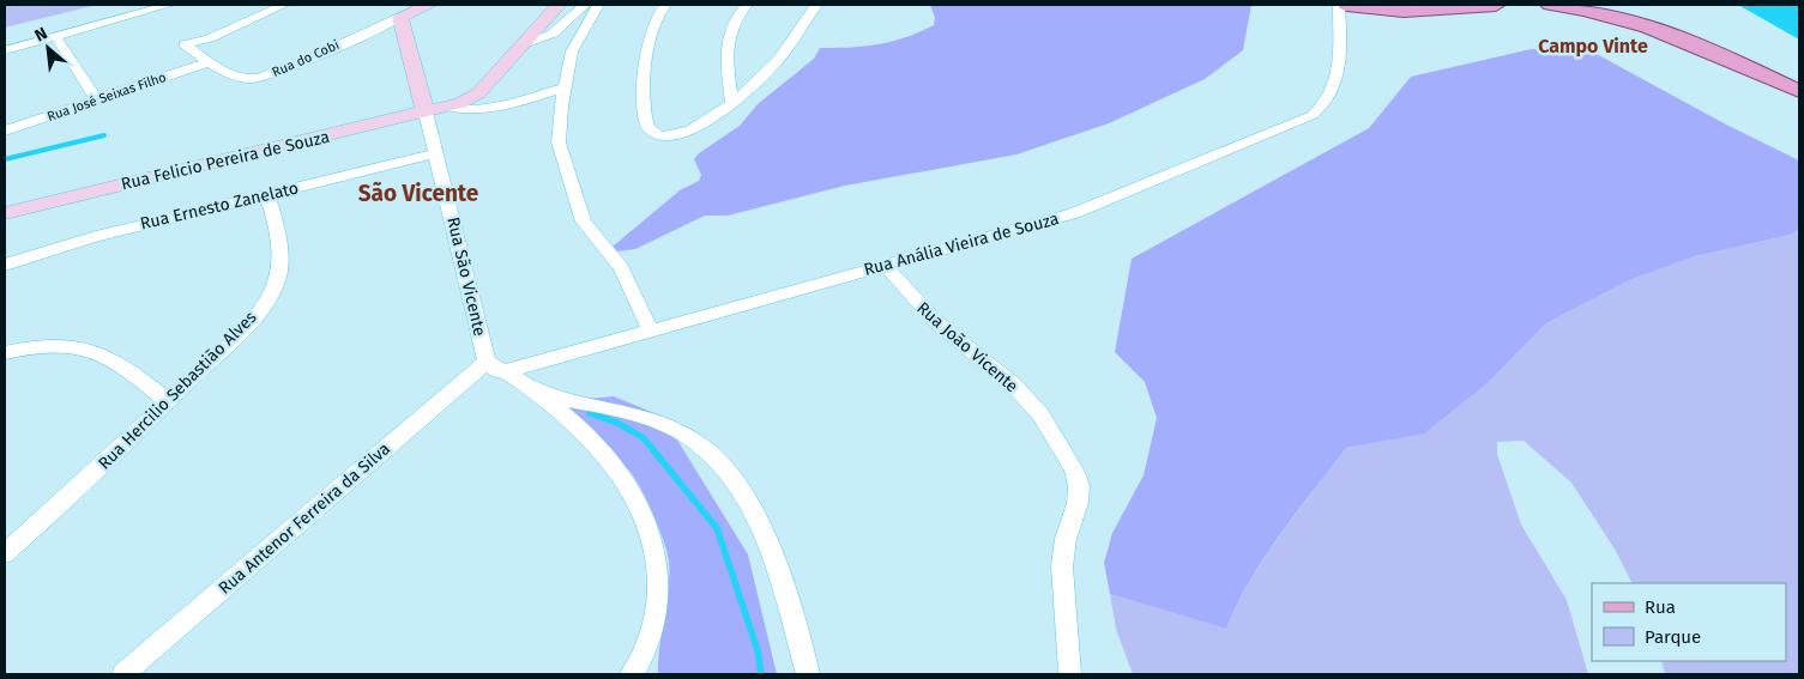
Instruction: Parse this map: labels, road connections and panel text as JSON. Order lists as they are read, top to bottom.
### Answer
{
  "streets": {
    "main road": ["Rua do Cobi", "Rua Felicio Pereira de Souza", "Rua São Vicente"],
    "street": [
      "Rua José Seixas Filho",
      "Rua Ernesto Zanelato",
      "Rua Anália Vieira de Souza",
      "Rua João Vicente",
      "Rua Hercilio Sebastião Alves",
      "Rua Antenor Ferreira da Silva"
    ]
  },
  "crossings": [
    ["Rua do Cobi", "Rua José Seixas Filho"],
    ["Rua do Cobi", "Rua São Vicente"],
    ["Rua Felicio Pereira de Souza", "Rua São Vicente"],
    ["Rua Ernesto Zanelato", "Rua São Vicente"],
    ["Rua Ernesto Zanelato", "Rua Hercilio Sebastião Alves"],
    ["Rua Anália Vieira de Souza", "Rua João Vicente"],
    ["Rua São Vicente", "Rua Antenor Ferreira da Silva"]
  ],
  "districts": ["Campo Vinte", "São Vicente"],
  "legend": ["Rua", "Parque"],
  "north": "top left"
}
